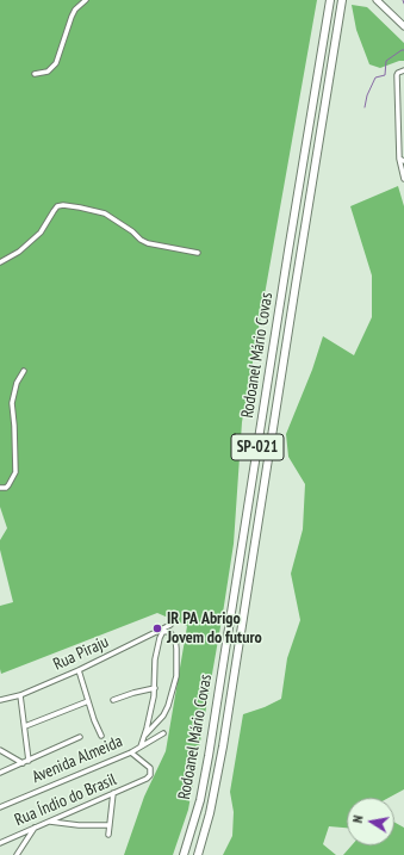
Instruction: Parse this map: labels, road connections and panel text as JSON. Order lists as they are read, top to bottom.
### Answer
{
  "streets": {
    "highway": ["Rodoanel Mário Covas", "SP-021"],
    "street": ["Rua Piraju", "Avenida Almeida", "Rua Índio do Brasil"]
  },
  "crossings": [
    ["Avenida Almeida", "Rua Índio do Brasil"]
  ],
  "places": ["IR PA Abrigo Jovem do futuro"],
  "north": "left"
}
